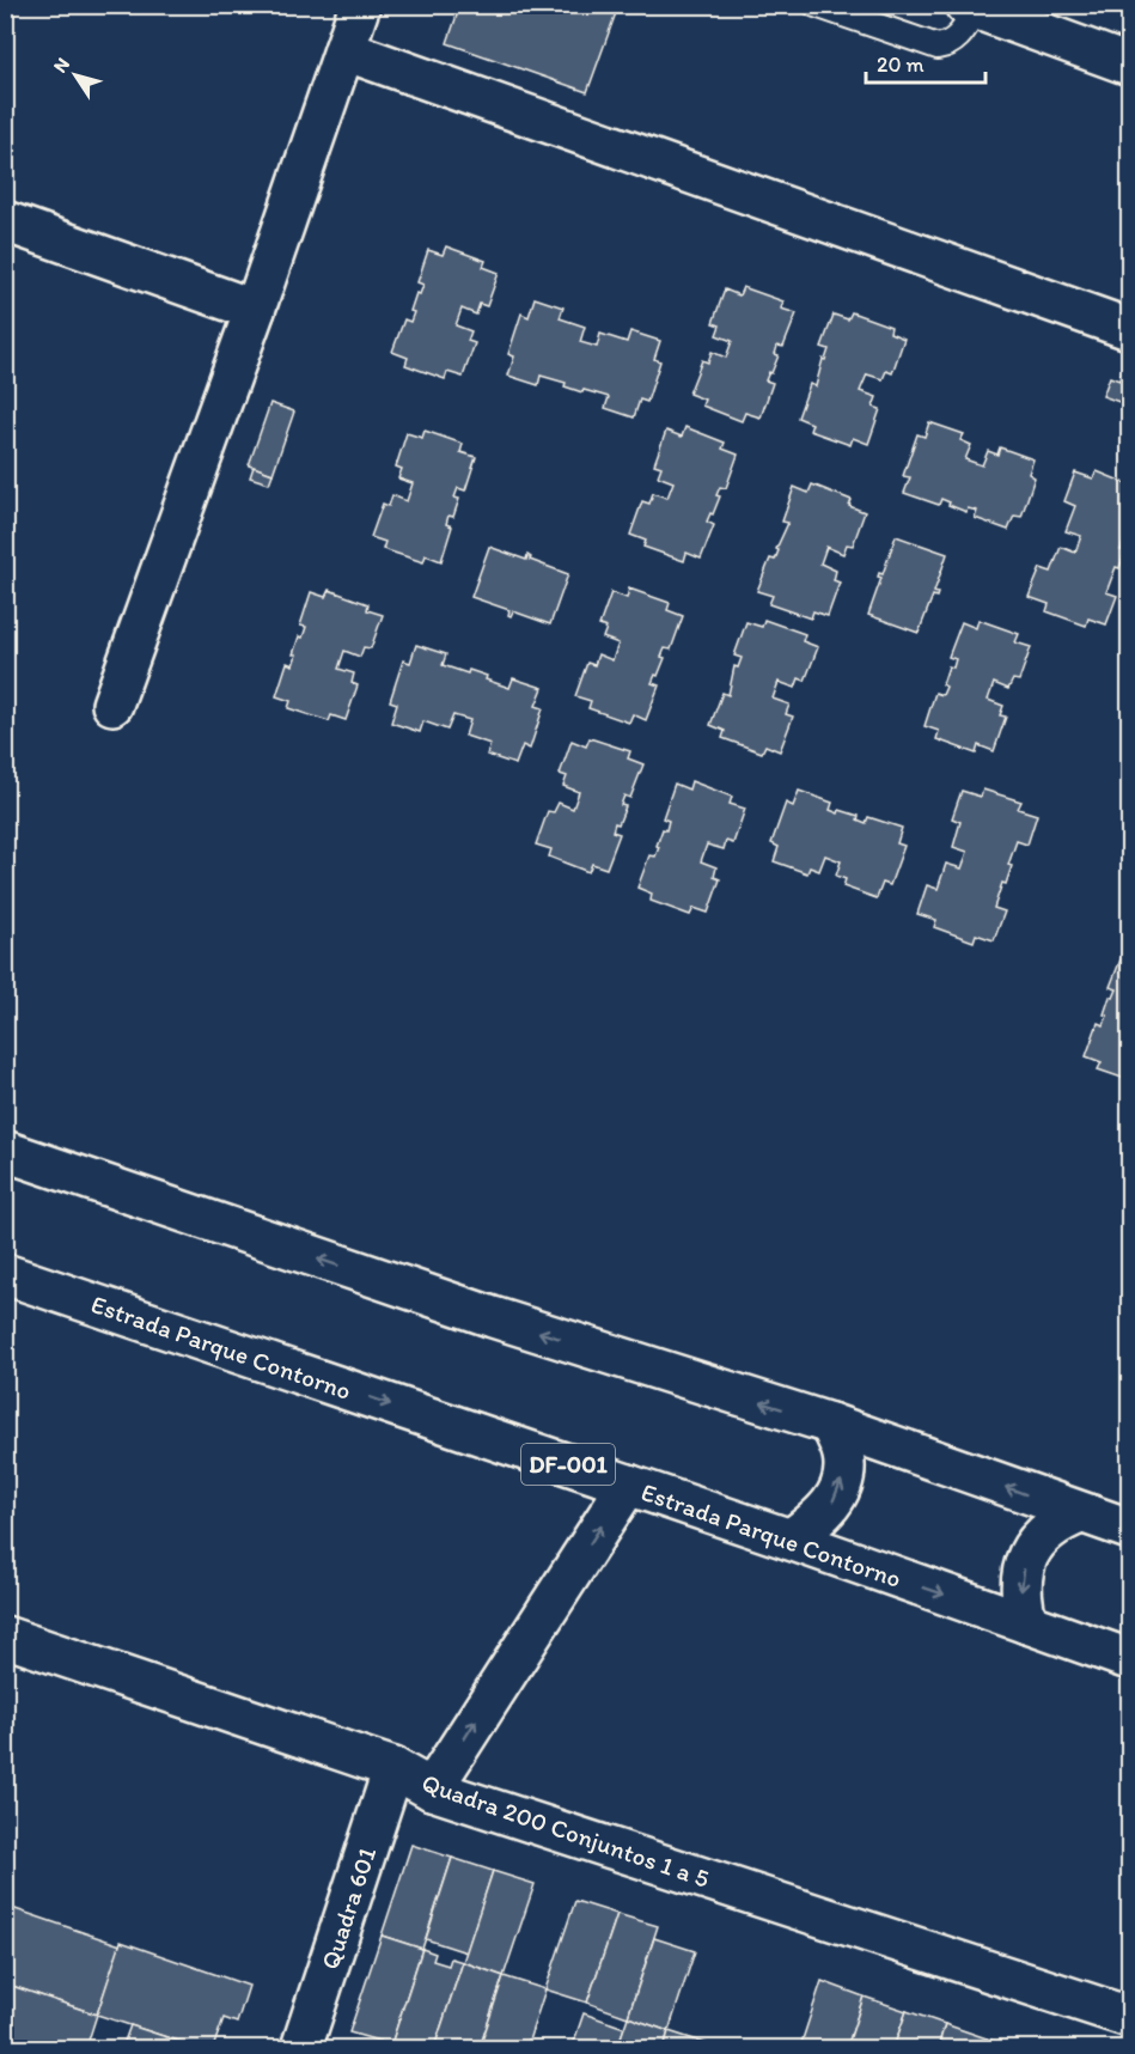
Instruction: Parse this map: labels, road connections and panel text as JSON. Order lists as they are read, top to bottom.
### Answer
{
  "streets": {
    "main road": [
      "Estrada Parque Contorno",
      "DF-001",
      "Quadra 200 Conjuntos 1 a 5",
      "Quadra 601"
    ]
  },
  "crossings": [
    ["Quadra 200 Conjuntos 1 a 5", "Quadra 601"]
  ],
  "scale_bar": "20 m",
  "north": "top left"
}
